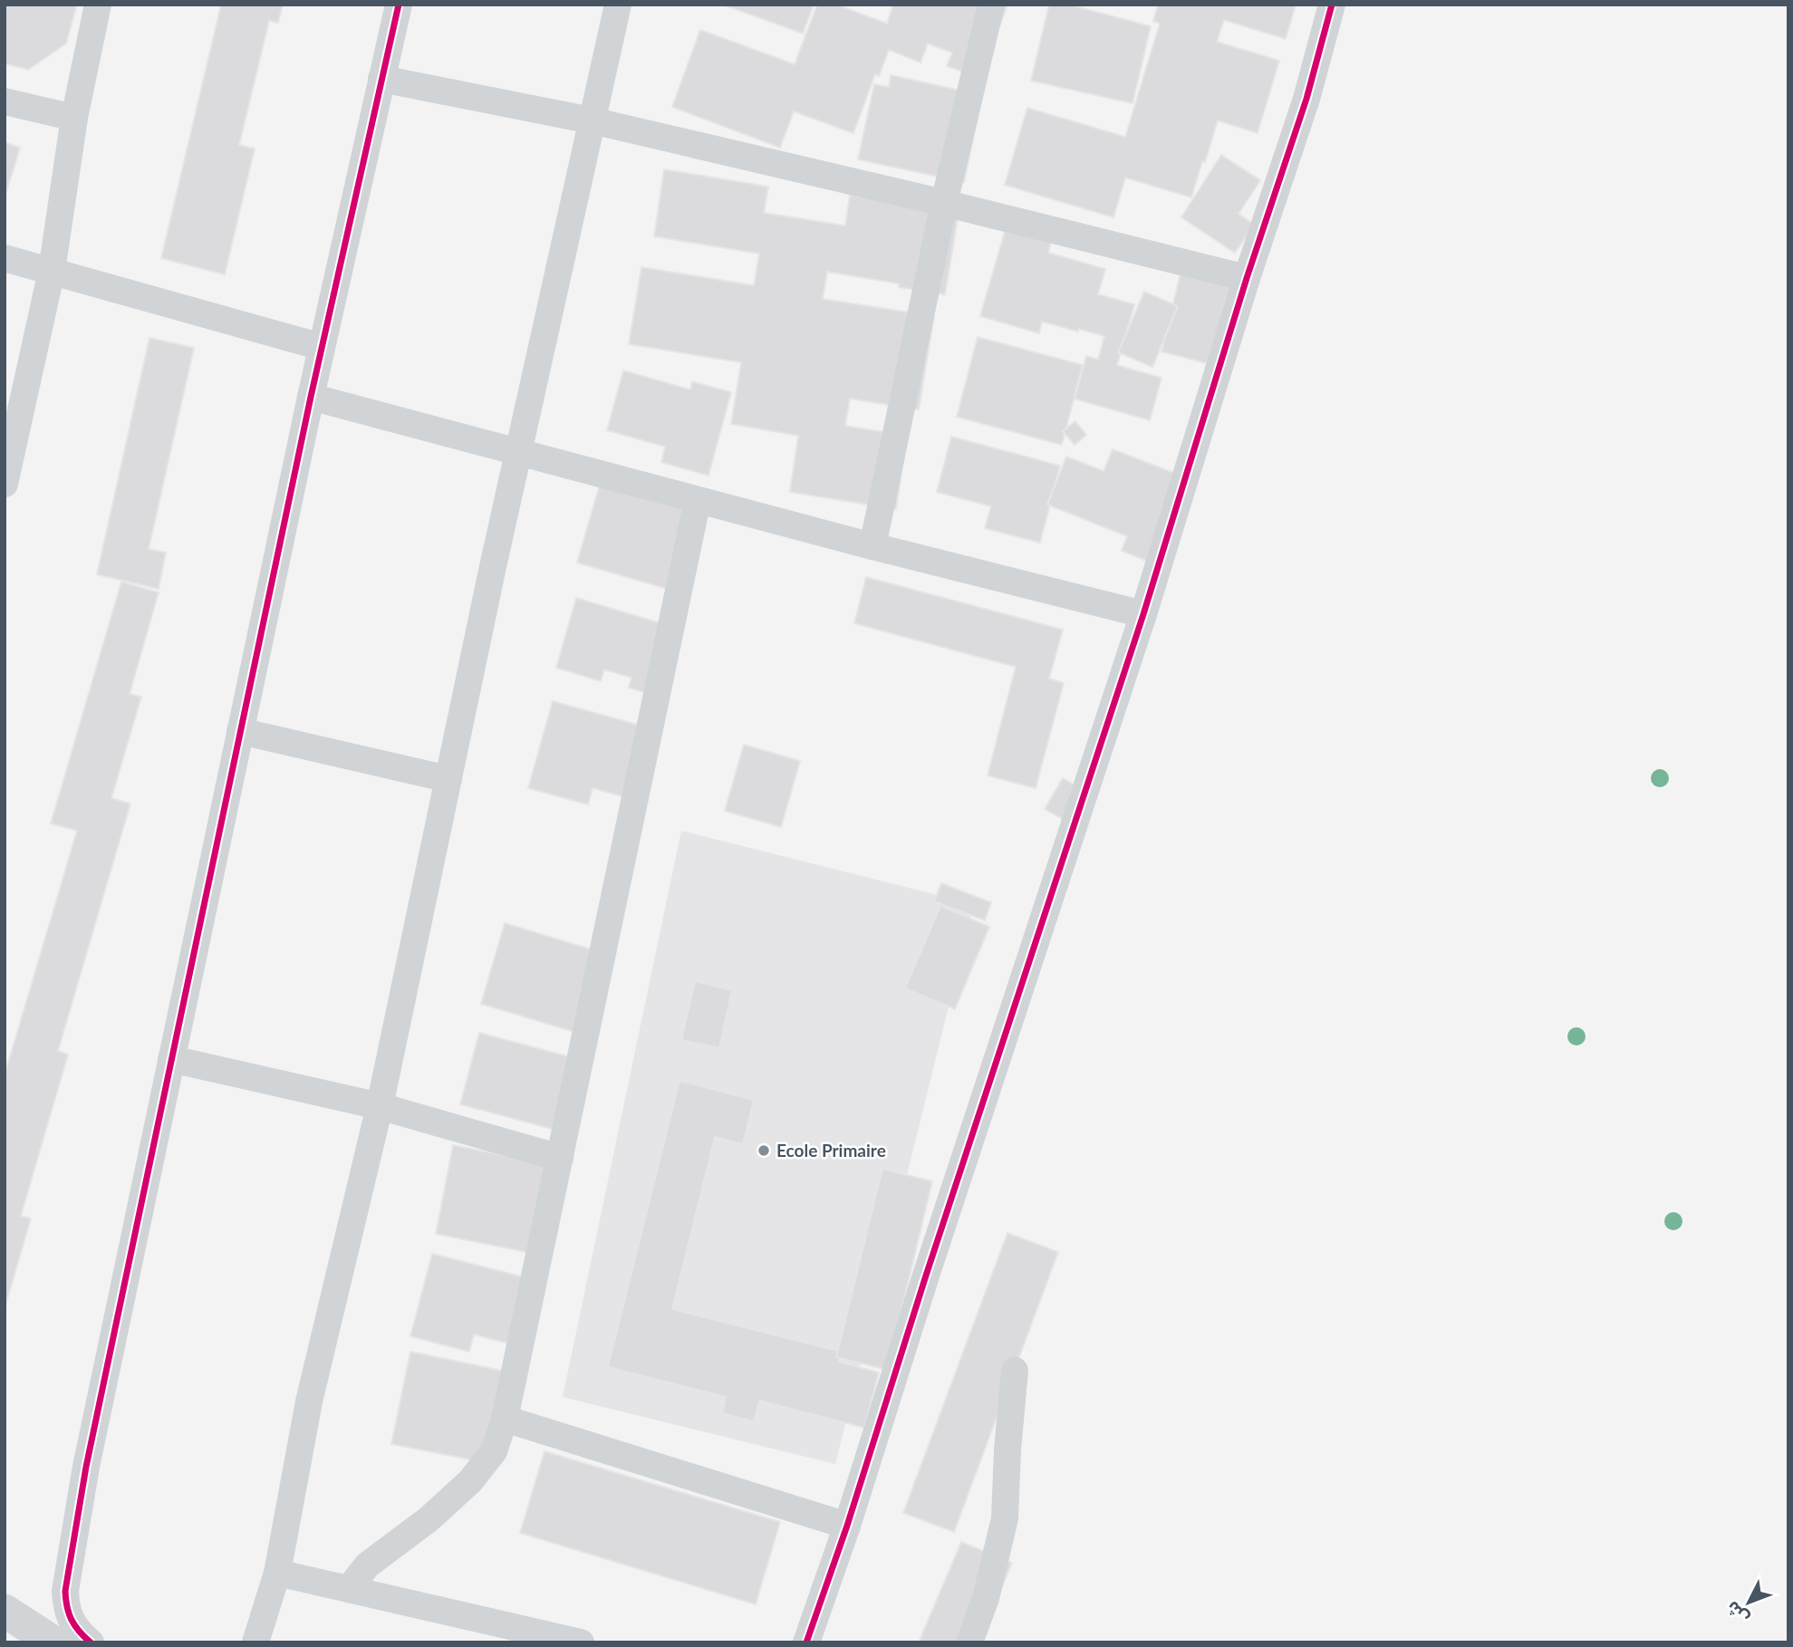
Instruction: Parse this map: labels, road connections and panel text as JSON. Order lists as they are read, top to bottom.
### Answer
{
  "places": ["Ecole Primaire"],
  "north": "bottom left"
}
